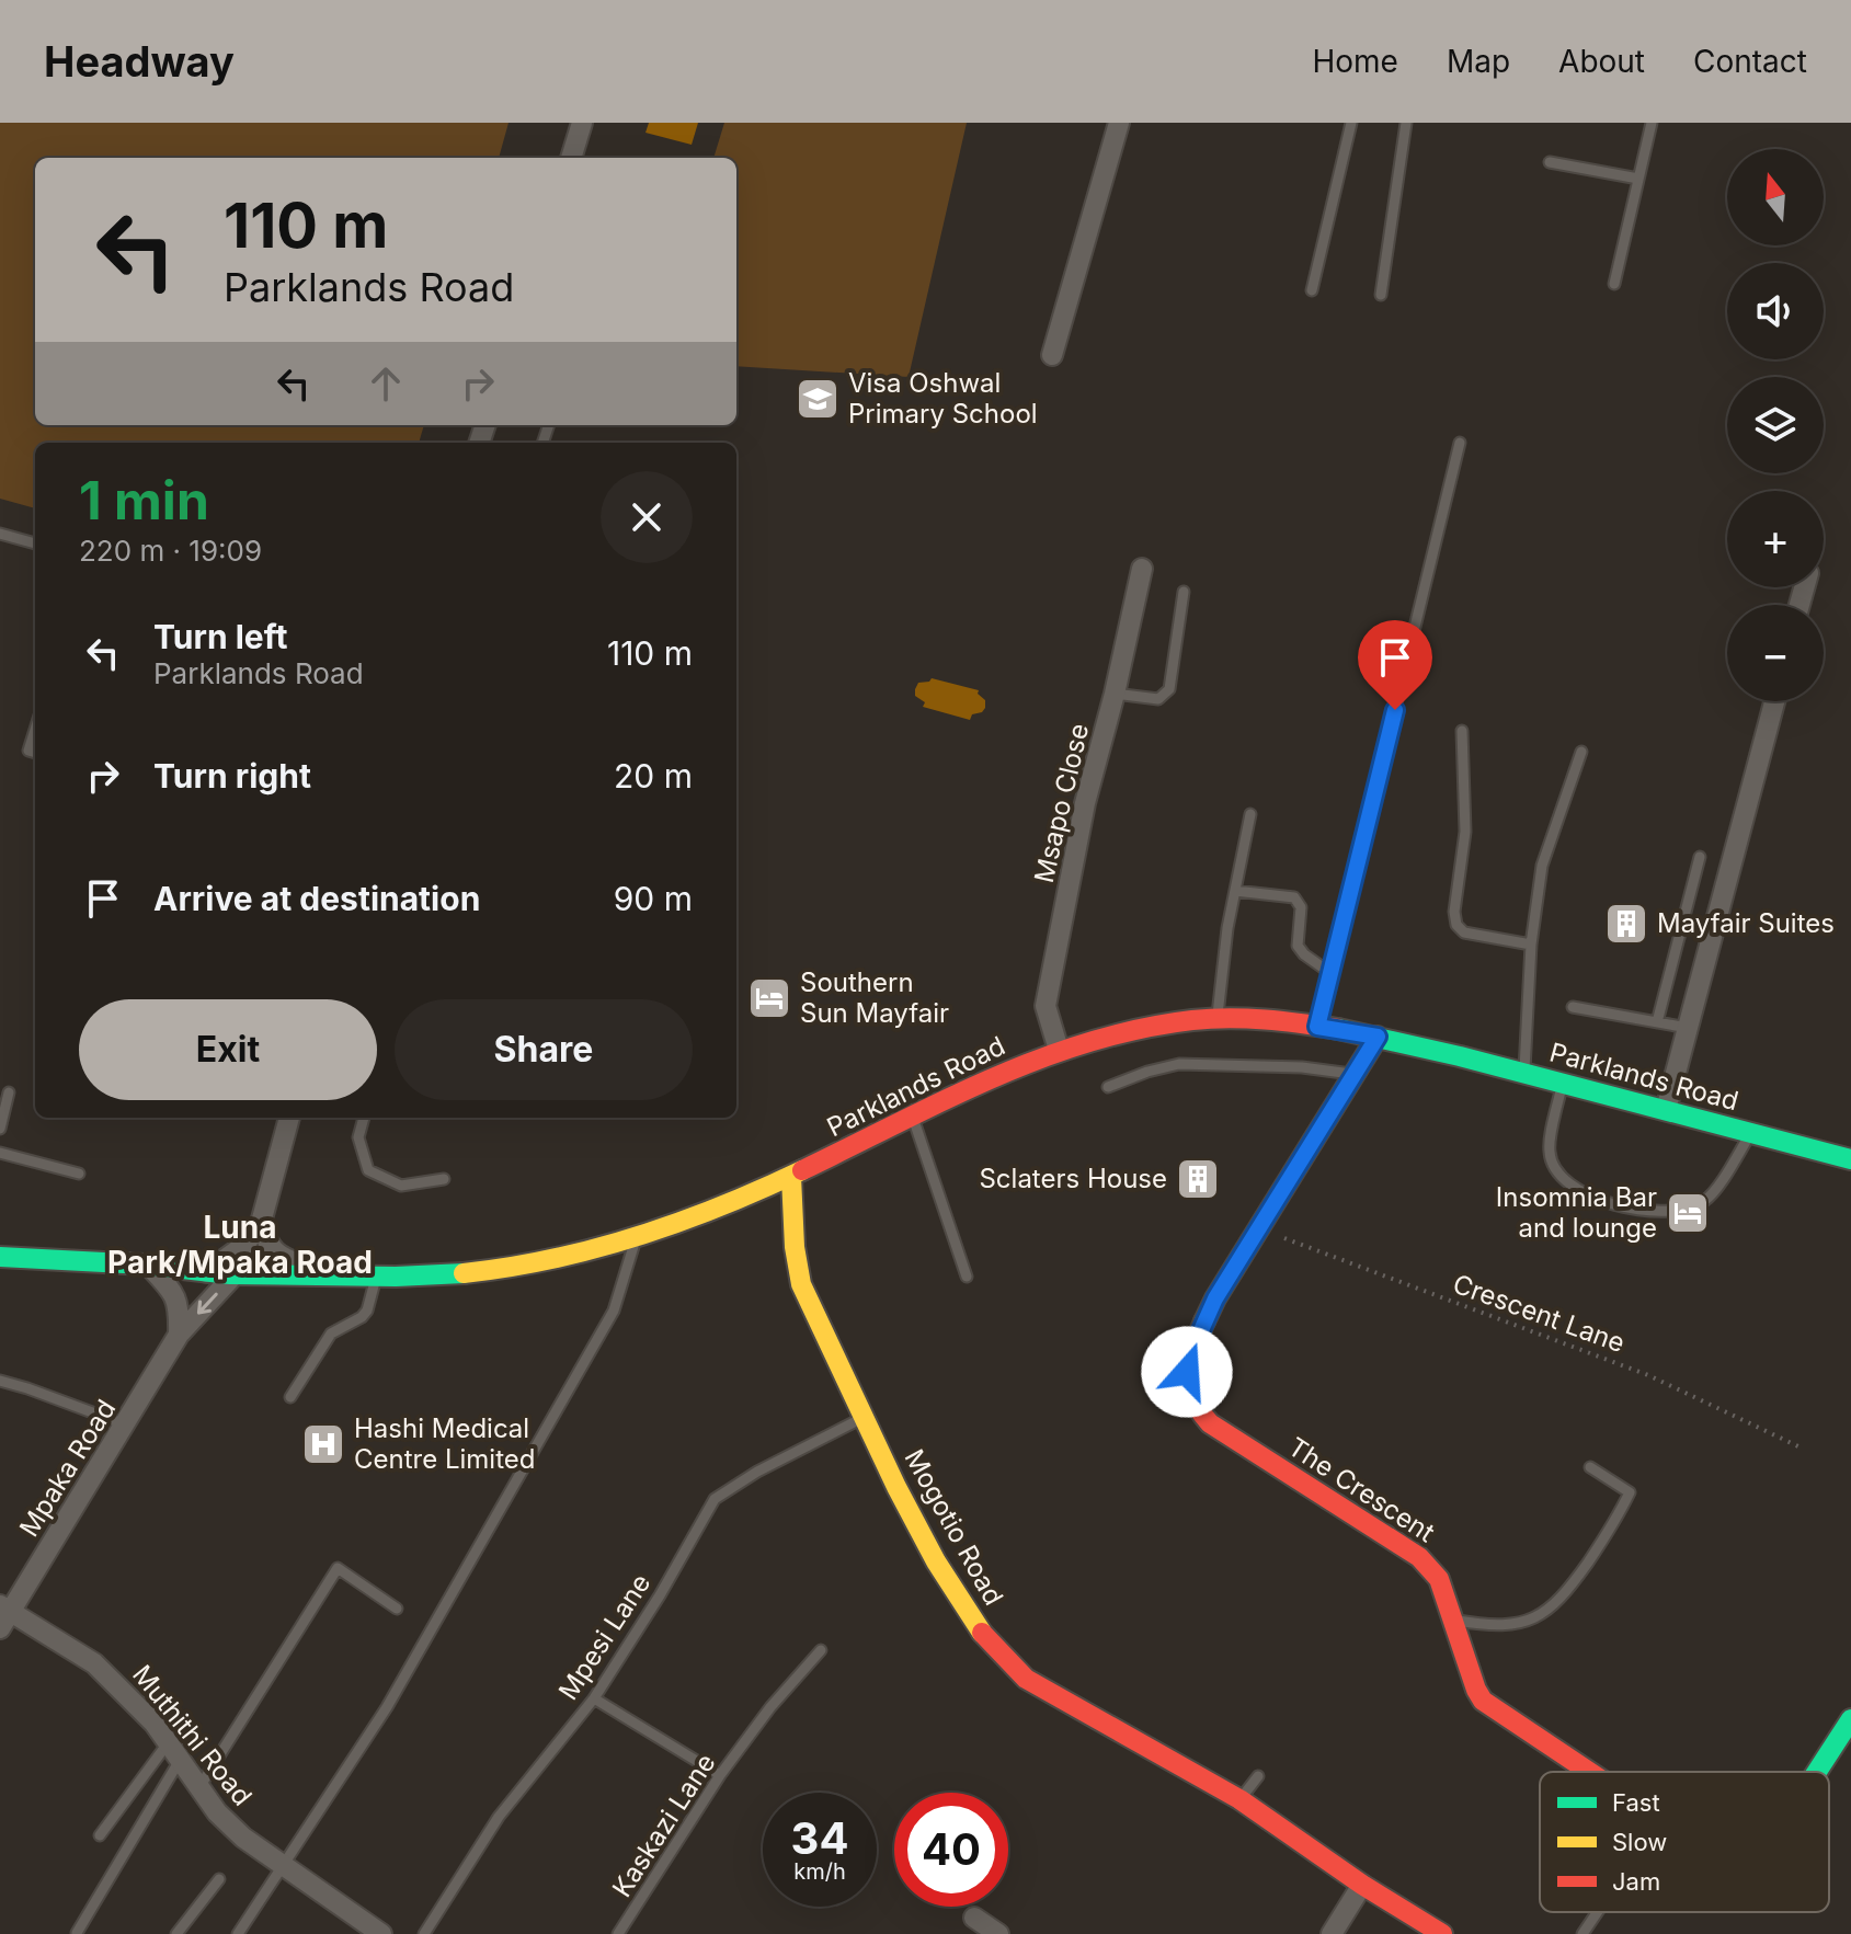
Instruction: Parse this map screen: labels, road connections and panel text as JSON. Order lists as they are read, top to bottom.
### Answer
{
  "streets": {
    "street": [
      "Msapo Close",
      "Parklands Road",
      "Mpaka Road",
      "The Crescent",
      "Mogotio Road",
      "Muthithi Road"
    ],
    "lane": ["Mpesi Lane", "Kaskazi Lane"],
    "path": ["Crescent Lane"]
  },
  "crossings": [
    ["Msapo Close", "Parklands Road"],
    ["Parklands Road", "Mpaka Road"],
    ["Parklands Road", "The Crescent"],
    ["Parklands Road", "Mogotio Road"],
    ["Crescent Lane", "The Crescent"],
    ["Mpaka Road", "Muthithi Road"],
    ["Mogotio Road", "Mpesi Lane"]
  ],
  "districts": ["Luna Park/Mpaka Road"],
  "places": {
    "school or university": ["Visa Oshwal Primary School"],
    "building": ["Mayfair Suites", "Sclaters House"],
    "hotel": ["Southern Sun Mayfair", "Insomnia Bar and lounge"],
    "hospital": ["Hashi Medical Centre Limited"]
  },
  "legend": ["Fast", "Slow", "Jam"],
  "north": "top",
  "page": {
    "header": "Headway",
    "nav": [
      "Home",
      "Map",
      "About",
      "Contact"
    ],
    "map_buttons": ["+", "−"],
    "turn": ["110 m", "Parklands Road"],
    "heading": ["1 min", "220 m · 19:09"],
    "list": [
      {
        "name": "Turn left",
        "note": "Parklands Road",
        "value": "110 m"
      },
      {
        "name": "Turn right",
        "value": "20 m"
      },
      {
        "name": "Arrive at destination",
        "value": "90 m"
      }
    ],
    "buttons": ["Exit", "Share"],
    "speed": "34 km/h",
    "limit": "40"
  }
}
